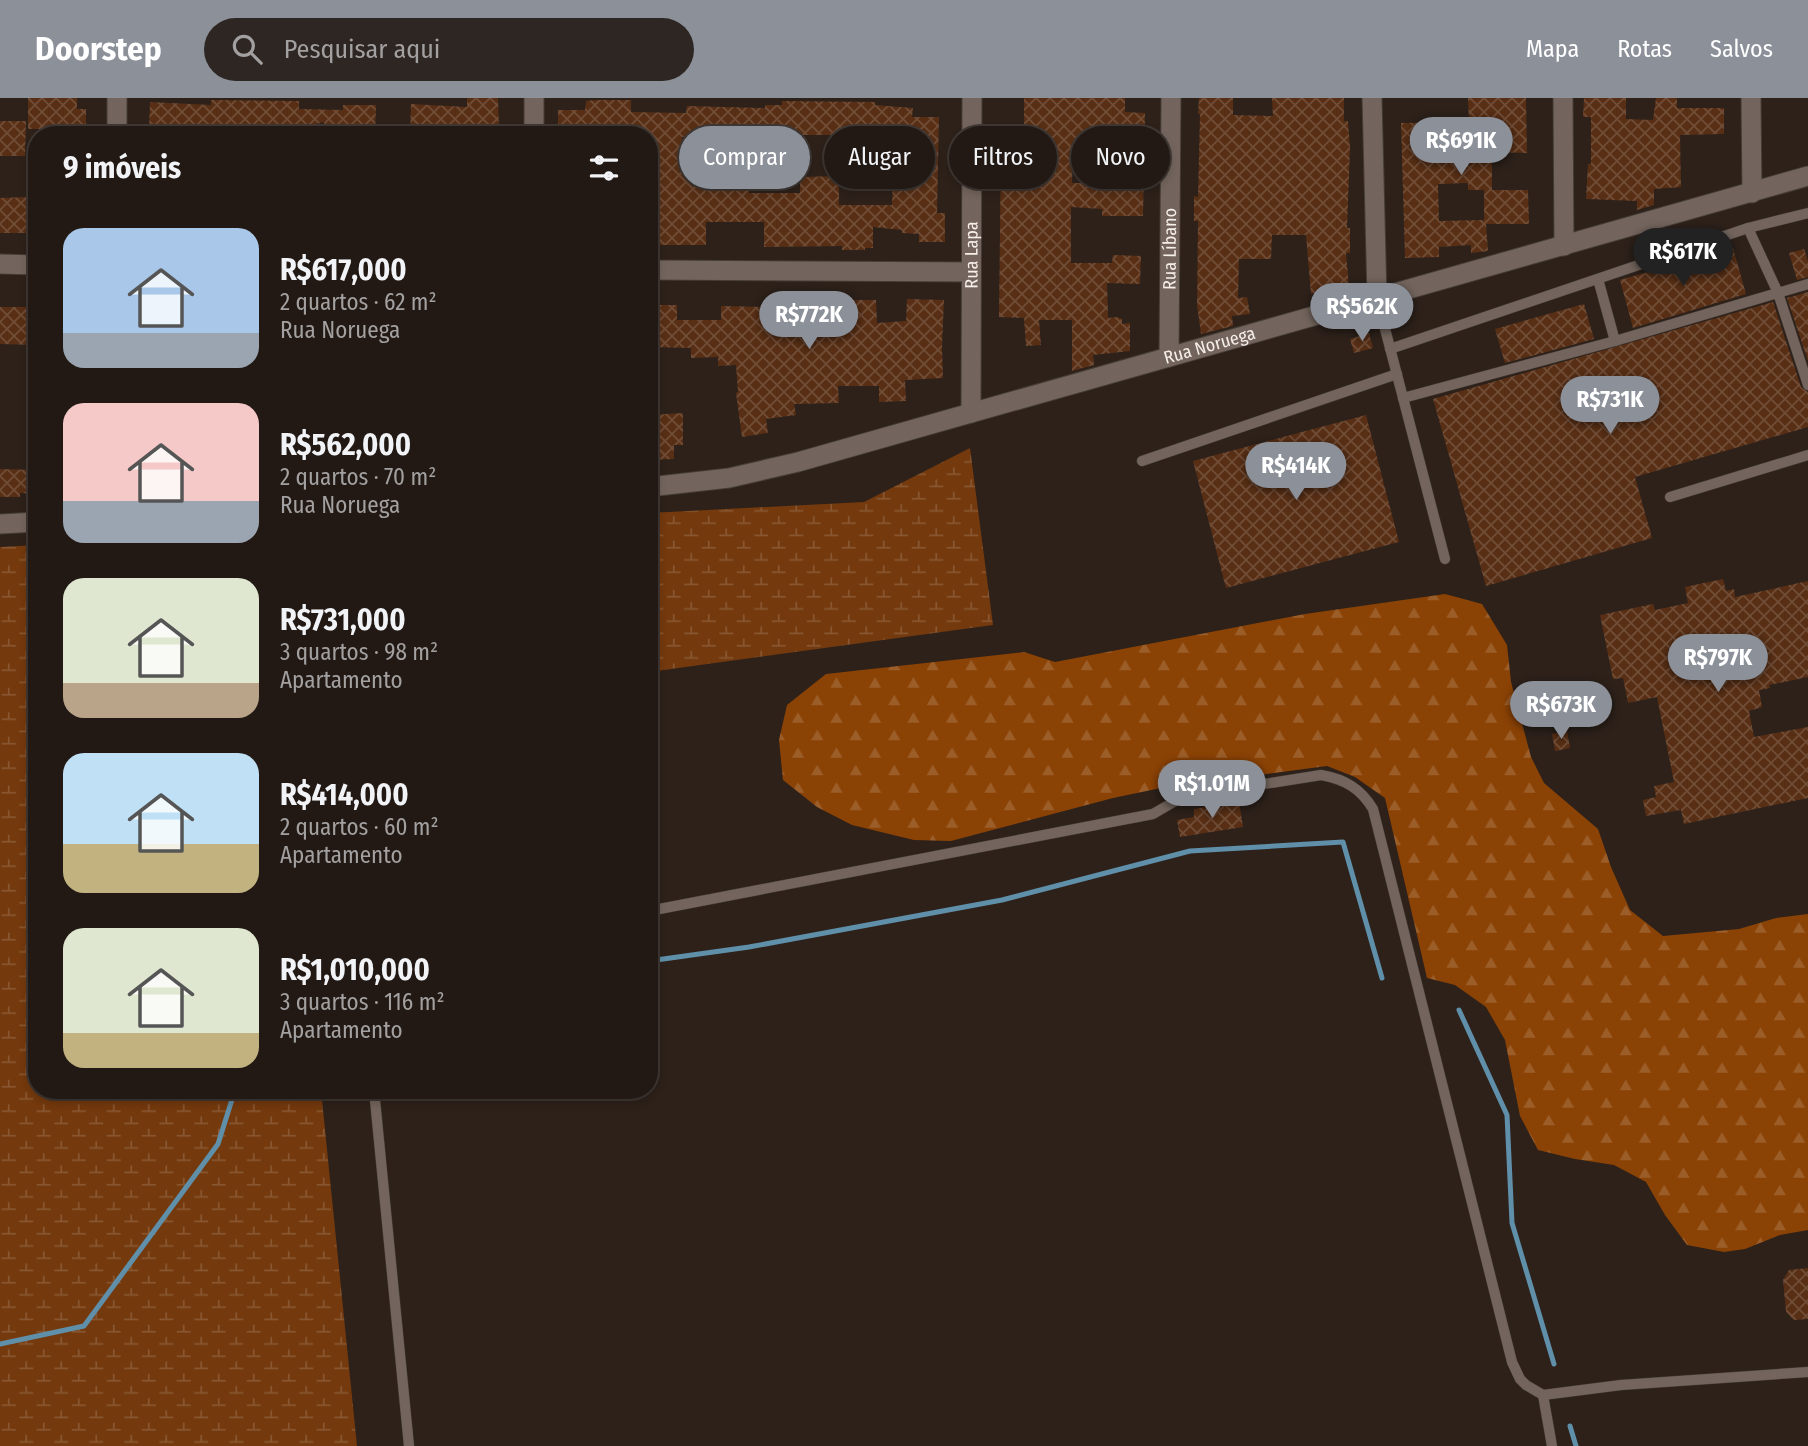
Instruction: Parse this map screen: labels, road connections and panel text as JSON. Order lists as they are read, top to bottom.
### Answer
{
  "streets": {
    "street": ["Rua Líbano", "Rua Lapa", "Rua Noruega"]
  },
  "crossings": [
    ["Rua Líbano", "Rua Noruega"],
    ["Rua Lapa", "Rua Noruega"]
  ],
  "page": {
    "header": "Doorstep",
    "search": "Pesquisar aqui",
    "nav": ["Mapa", "Rotas", "Salvos"],
    "price": [
      "R$691K",
      "R$617K",
      "R$562K",
      "R$772K",
      "R$731K",
      "R$414K",
      "R$797K",
      "R$673K",
      "R$1.01M"
    ],
    "chip": [
      "Comprar",
      "Alugar",
      "Filtros",
      "Novo"
    ],
    "heading": "9 imóveis",
    "list": [
      {
        "name": "R$617,000",
        "note": "2 quartos · 62 m² · Rua Noruega"
      },
      {
        "name": "R$562,000",
        "note": "2 quartos · 70 m² · Rua Noruega"
      },
      {
        "name": "R$731,000",
        "note": "3 quartos · 98 m² · Apartamento"
      },
      {
        "name": "R$414,000",
        "note": "2 quartos · 60 m² · Apartamento"
      },
      {
        "name": "R$1,010,000",
        "note": "3 quartos · 116 m² · Apartamento"
      }
    ]
  }
}
